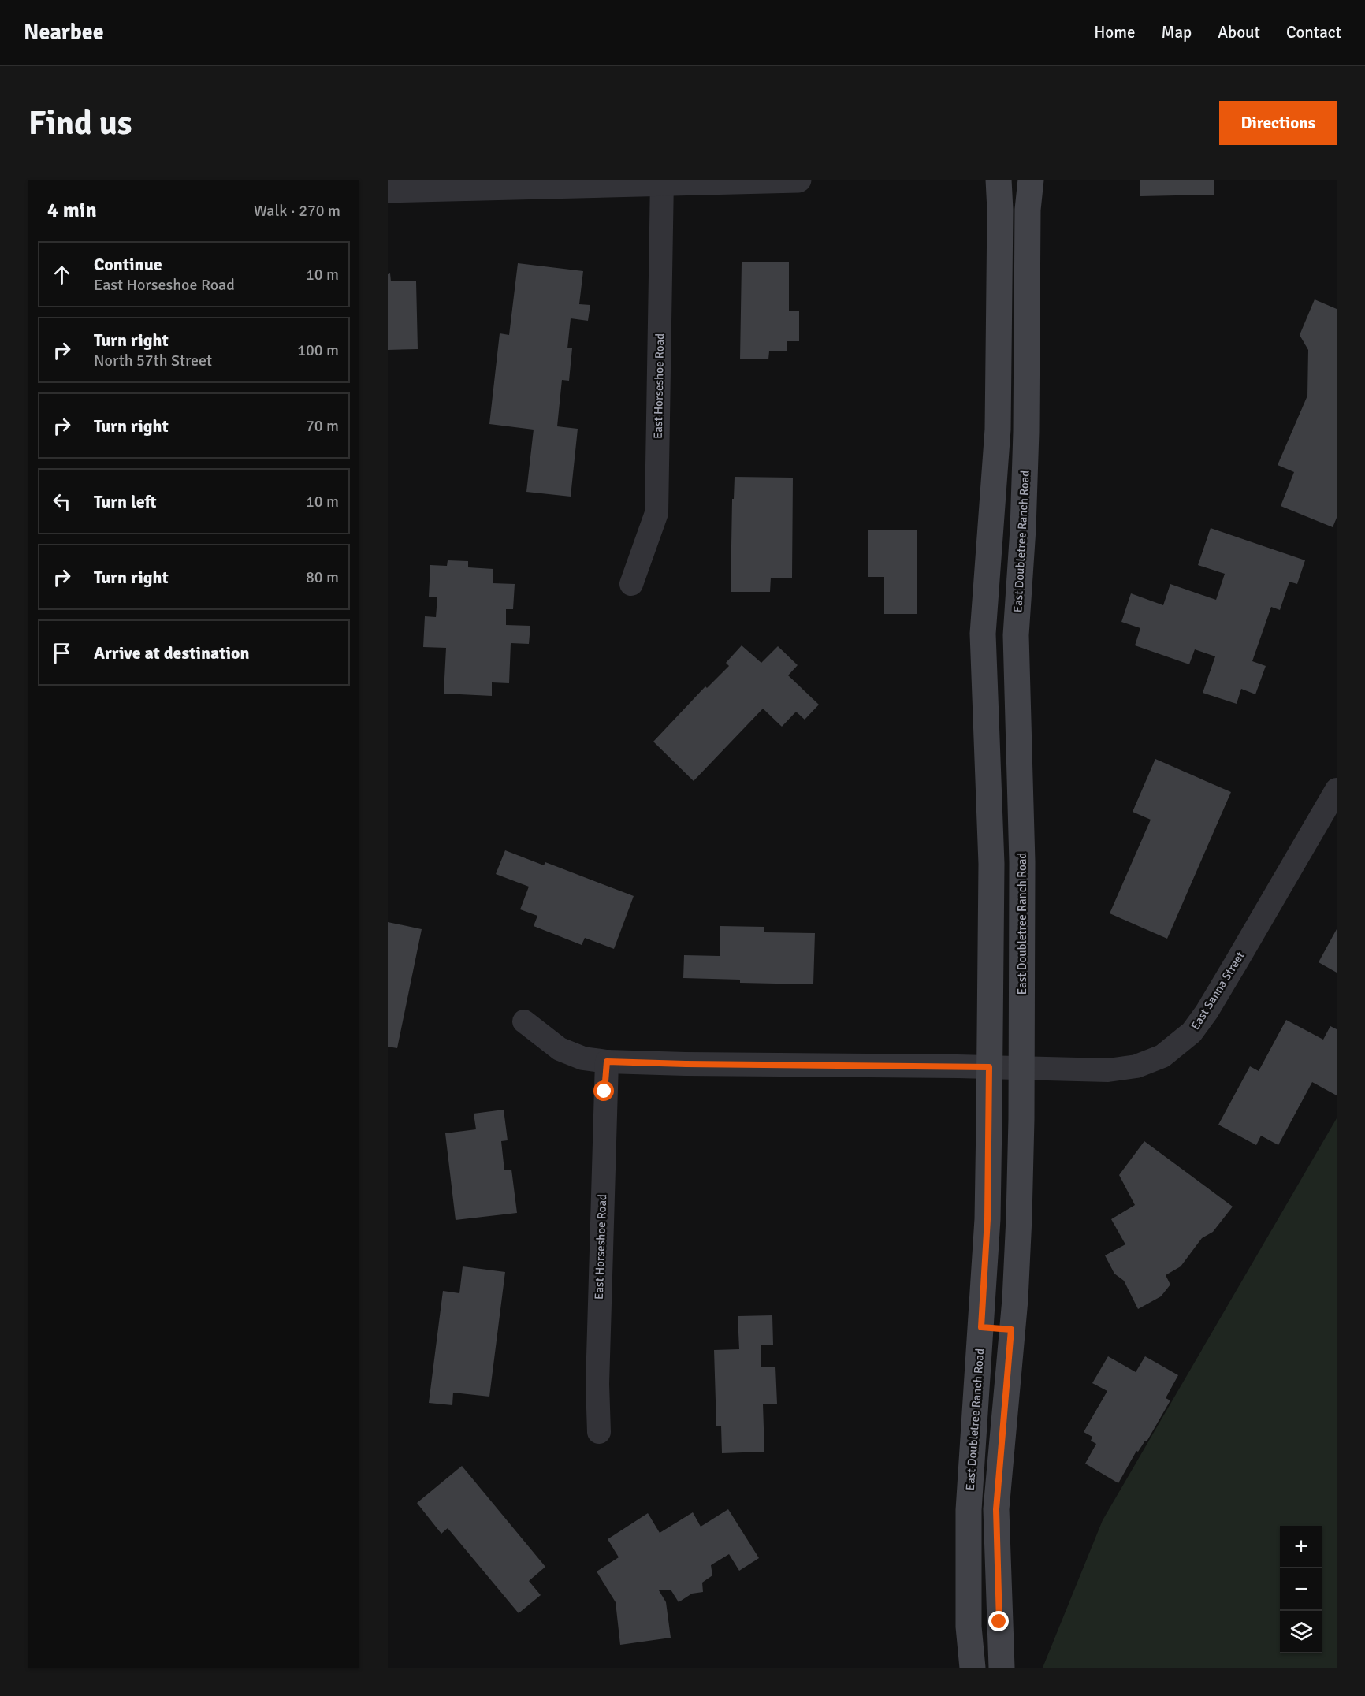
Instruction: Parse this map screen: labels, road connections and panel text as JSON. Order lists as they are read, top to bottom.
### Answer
{
  "streets": {
    "main road": ["East Doubletree Ranch Road"],
    "street": ["East Horseshoe Road", "East Sanna Street"]
  },
  "crossings": [
    ["East Horseshoe Road", "East Sanna Street"],
    ["East Doubletree Ranch Road", "East Sanna Street"]
  ],
  "page": {
    "header": "Nearbee",
    "nav": [
      "Home",
      "Map",
      "About",
      "Contact"
    ],
    "buttons": "Directions",
    "title": "Find us",
    "heading": ["4 min", "Walk · 270 m"],
    "list": [
      ["Continue", "East Horseshoe Road", "10 m"],
      ["Turn right", "North 57th Street", "100 m"],
      ["Turn right", "70 m"],
      ["Turn left", "10 m"],
      ["Turn right", "80 m"],
      "Arrive at destination"
    ],
    "map_buttons": ["+", "−"]
  }
}
